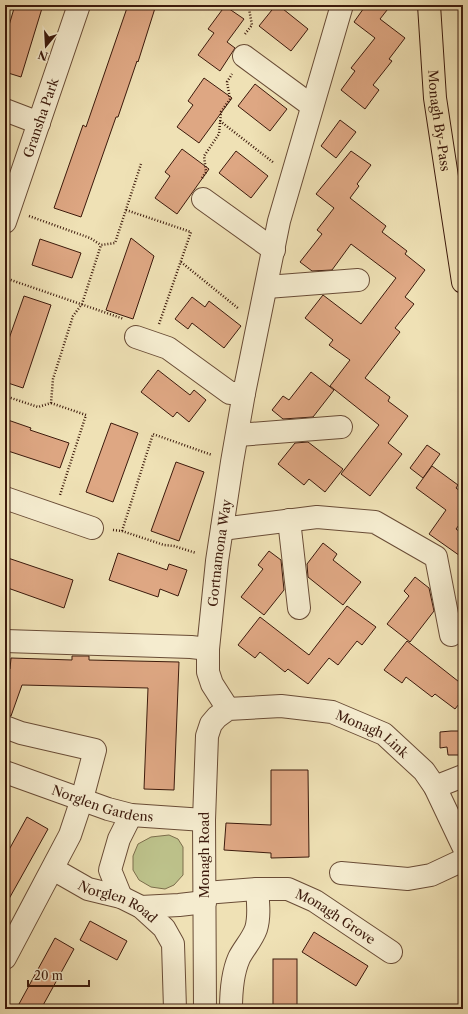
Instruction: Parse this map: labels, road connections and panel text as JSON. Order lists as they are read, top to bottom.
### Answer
{
  "streets": {
    "highway": ["Monagh By-Pass"],
    "street": [
      "Gransha Park",
      "Gortnamona Way",
      "Monagh Link",
      "Norglen Gardens",
      "Monagh Road",
      "Norglen Road",
      "Monagh Grove"
    ]
  },
  "crossings": [
    ["Gortnamona Way", "Monagh Link"],
    ["Gortnamona Way", "Monagh Road"],
    ["Monagh Link", "Monagh Road"],
    ["Norglen Gardens", "Monagh Road"],
    ["Norglen Gardens", "Norglen Road"],
    ["Norglen Gardens", "Monagh Grove"],
    ["Monagh Road", "Norglen Road"],
    ["Monagh Road", "Monagh Grove"],
    ["Norglen Road", "Monagh Grove"]
  ],
  "scale_bar": "20 m",
  "north": "bottom"
}
